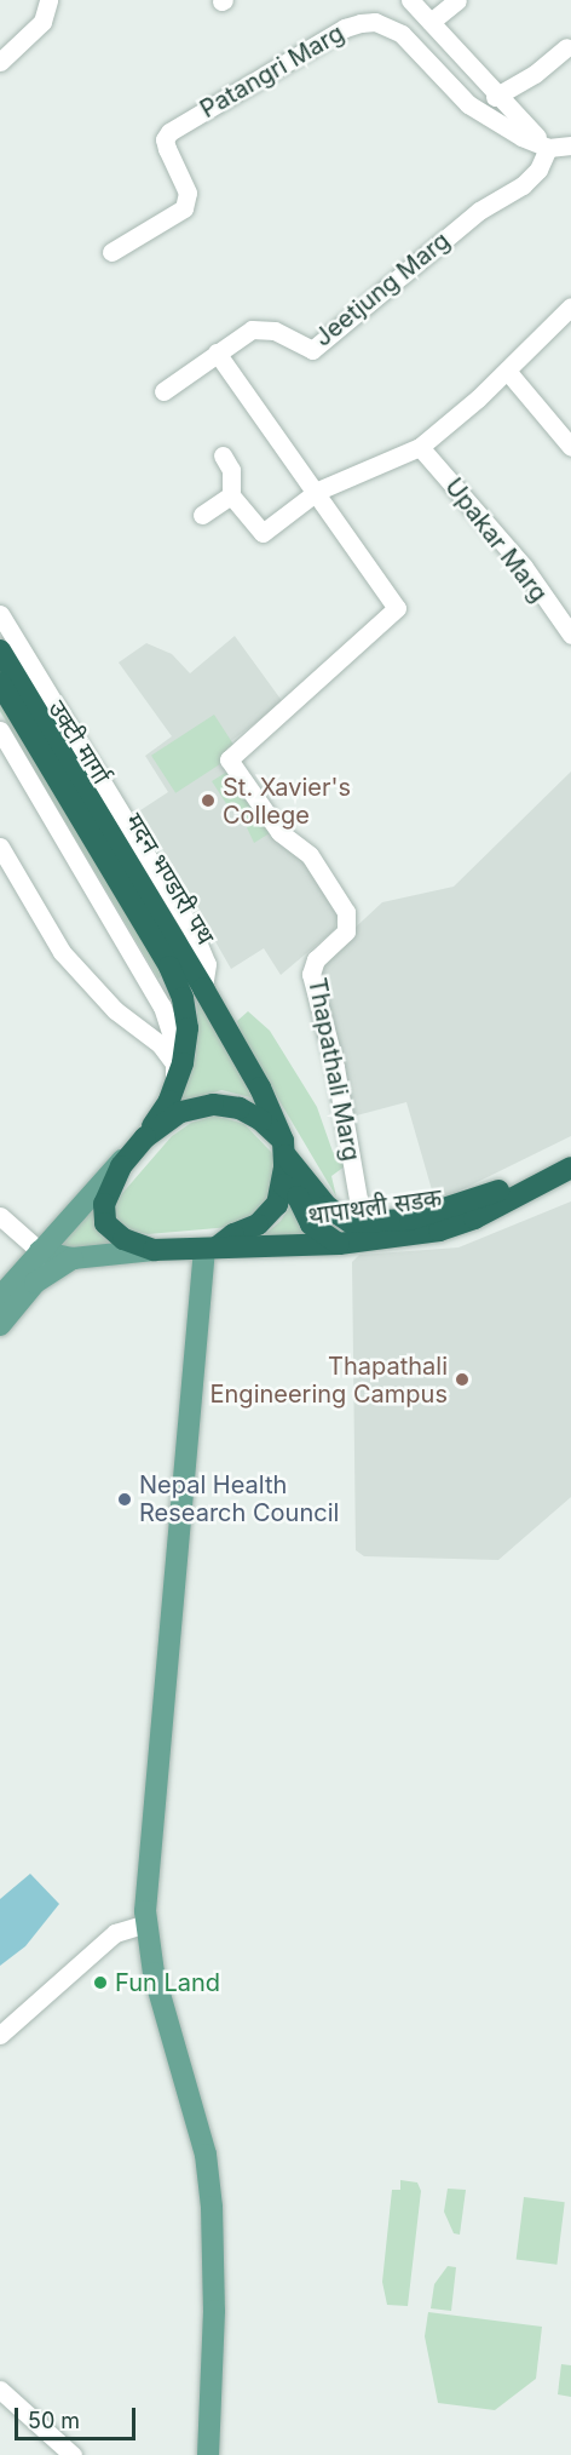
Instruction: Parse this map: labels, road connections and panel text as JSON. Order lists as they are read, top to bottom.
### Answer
{
  "streets": {
    "highway": ["मदन भण्डारी पथ", "थापाथली सडक"],
    "street": [
      "Patangri Marg",
      "Jeetjung Marg",
      "Upakar Marg",
      "उक्टी मार्गा",
      "Thapathali Marg"
    ]
  },
  "crossings": [
    ["Patangri Marg", "Jeetjung Marg"],
    ["उक्टी मार्गा", "मदन भण्डारी पथ"],
    ["मदन भण्डारी पथ", "थापाथली सडक"],
    ["Thapathali Marg", "थापाथली सडक"]
  ],
  "places": [
    "St. Xavier's College",
    "Thapathali Engineering Campus",
    "Nepal Health Research Council",
    "Fun Land"
  ],
  "scale_bar": "50 m"
}
